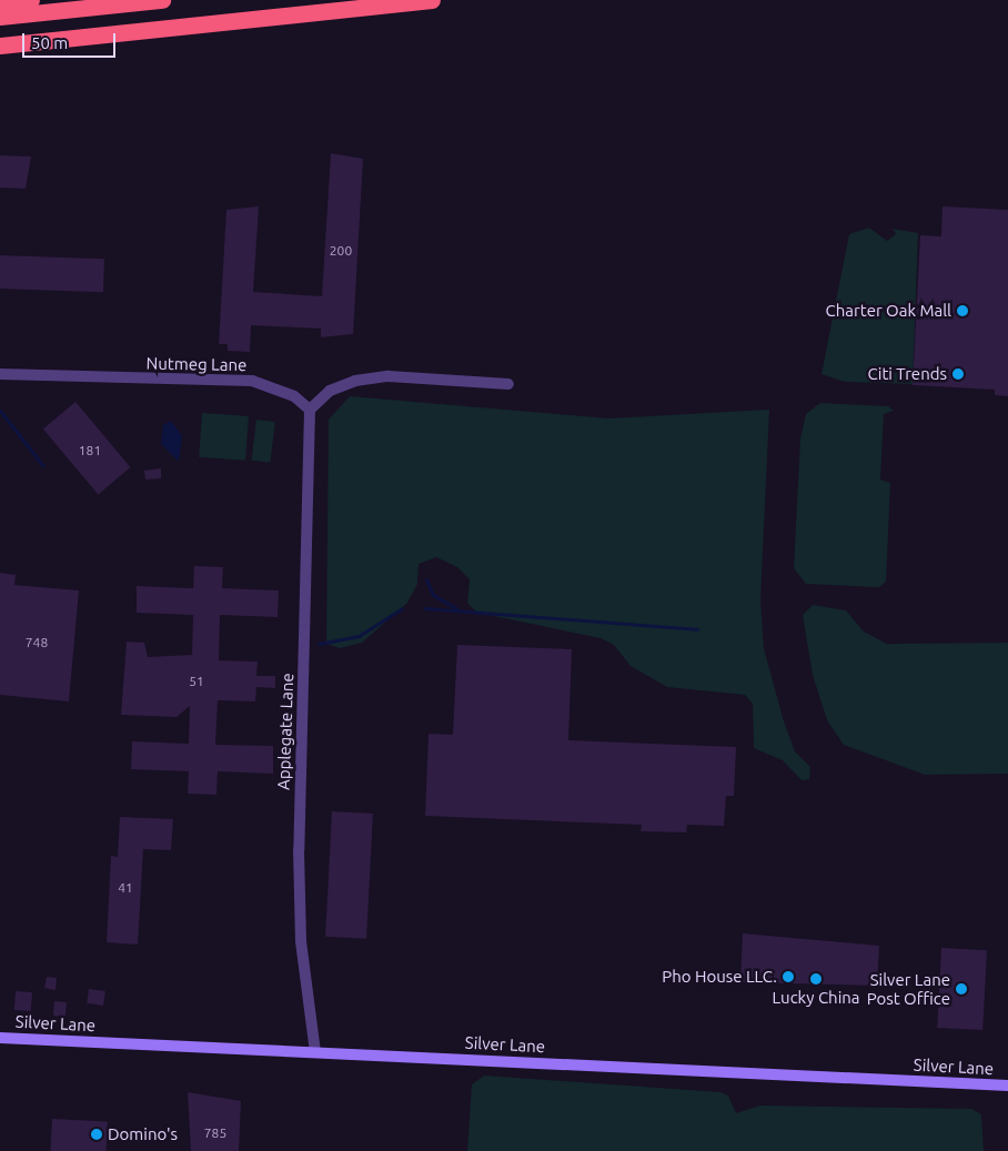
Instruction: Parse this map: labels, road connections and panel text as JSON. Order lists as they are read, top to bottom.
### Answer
{
  "streets": {
    "main road": ["Silver Lane"],
    "street": ["Nutmeg Lane", "Applegate Lane"]
  },
  "crossings": [
    ["Nutmeg Lane", "Applegate Lane"],
    ["Applegate Lane", "Silver Lane"]
  ],
  "places": [
    "Charter Oak Mall",
    "Citi Trends",
    "Pho House LLC.",
    "Lucky China",
    "Silver Lane Post Office",
    "Domino's"
  ],
  "house_numbers": [
    "200",
    "181",
    "748",
    "51",
    "41",
    "785"
  ],
  "scale_bar": "50 m"
}
